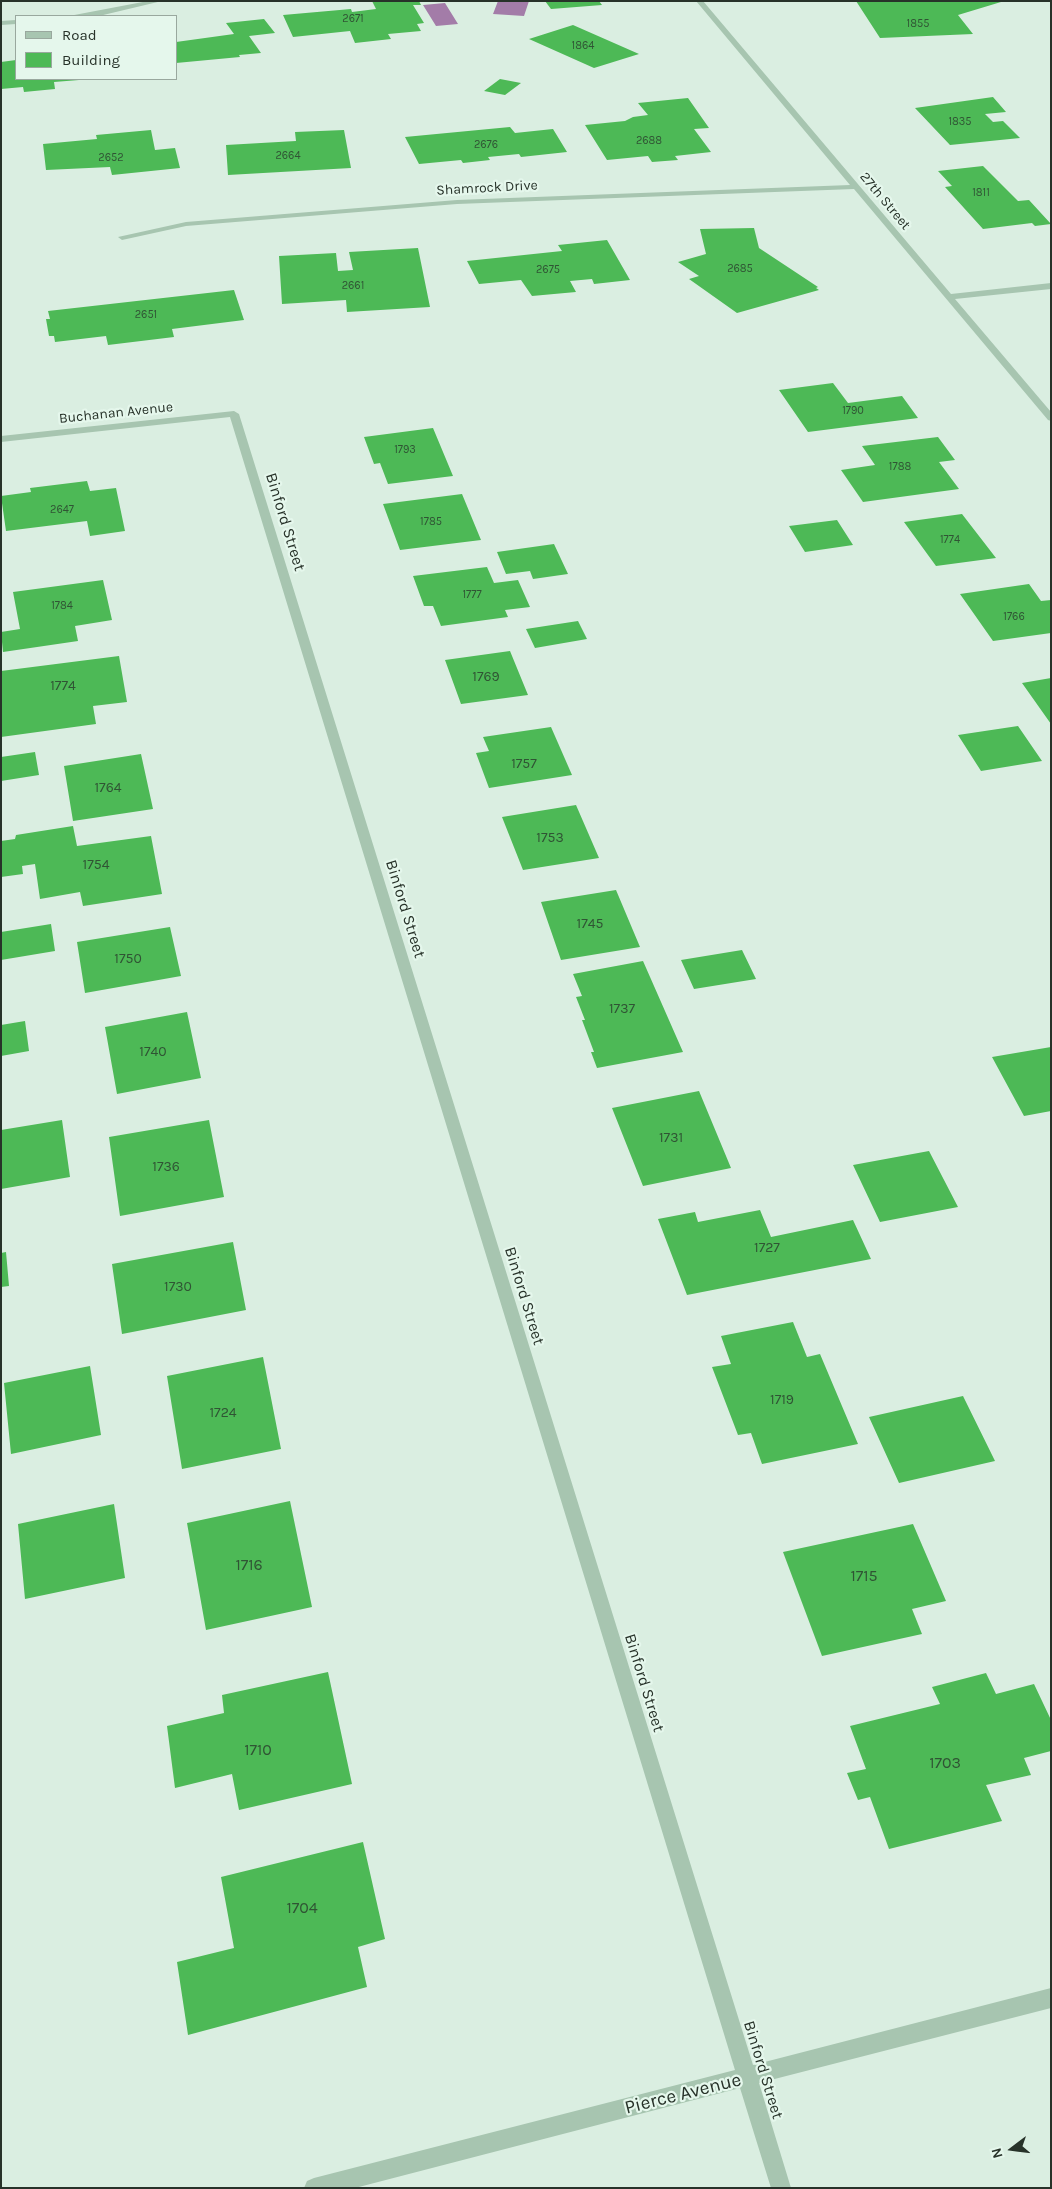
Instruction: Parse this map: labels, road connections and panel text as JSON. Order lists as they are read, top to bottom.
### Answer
{
  "streets": {
    "street": [
      "Shamrock Drive",
      "27th Street",
      "Buchanan Avenue",
      "Binford Street",
      "Pierce Avenue"
    ]
  },
  "crossings": [
    ["Shamrock Drive", "27th Street"],
    ["Buchanan Avenue", "Binford Street"],
    ["Binford Street", "Pierce Avenue"]
  ],
  "house_numbers": [
    "2671",
    "1855",
    "1864",
    "1835",
    "2688",
    "2676",
    "2664",
    "2652",
    "1811",
    "2685",
    "2675",
    "2661",
    "2651",
    "1790",
    "1793",
    "1788",
    "2647",
    "1785",
    "1774",
    "1777",
    "1784",
    "1766",
    "1769",
    "1774",
    "1757",
    "1764",
    "1753",
    "1754",
    "1745",
    "1750",
    "1737",
    "1740",
    "1731",
    "1736",
    "1727",
    "1730",
    "1719",
    "1724",
    "1716",
    "1715",
    "1710",
    "1703",
    "1704"
  ],
  "legend": ["Road", "Building"],
  "north": "left"
}
